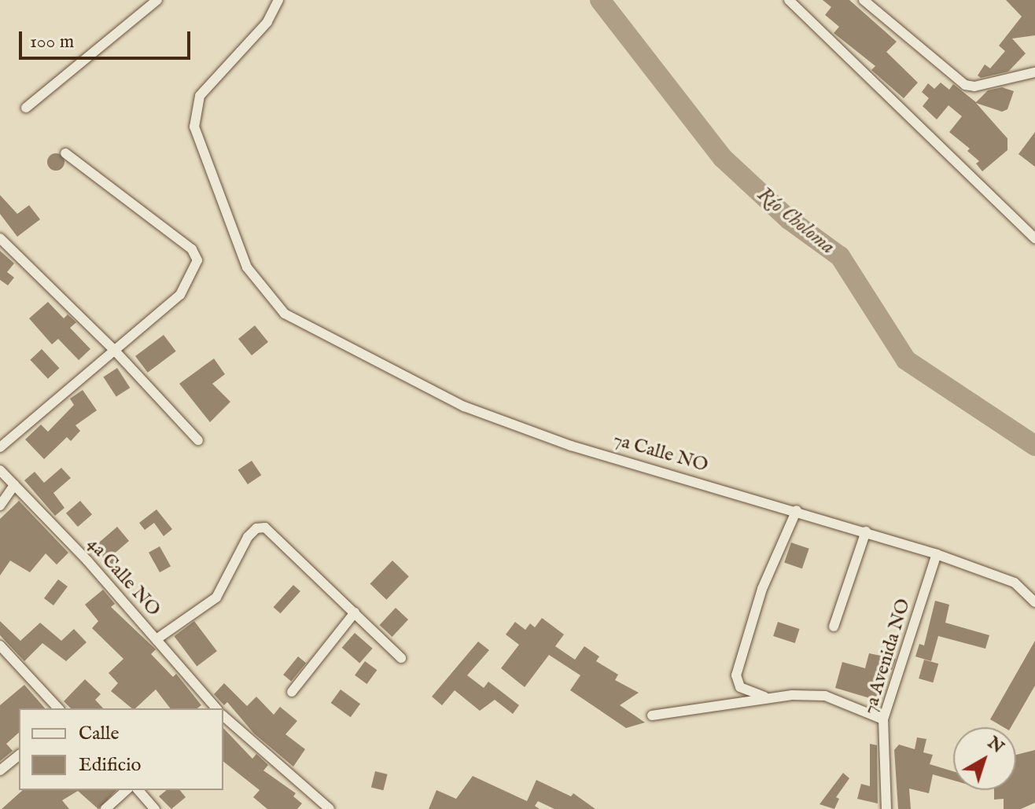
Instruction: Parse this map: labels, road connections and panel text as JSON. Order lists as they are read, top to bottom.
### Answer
{
  "streets": {
    "street": ["7a Calle NO", "4a Calle NO", "7a Avenida NO"]
  },
  "crossings": [
    ["7a Calle NO", "7a Avenida NO"]
  ],
  "water": ["Río Choloma"],
  "legend": ["Calle", "Edificio"],
  "scale_bar": "100 m",
  "north": "top right"
}
